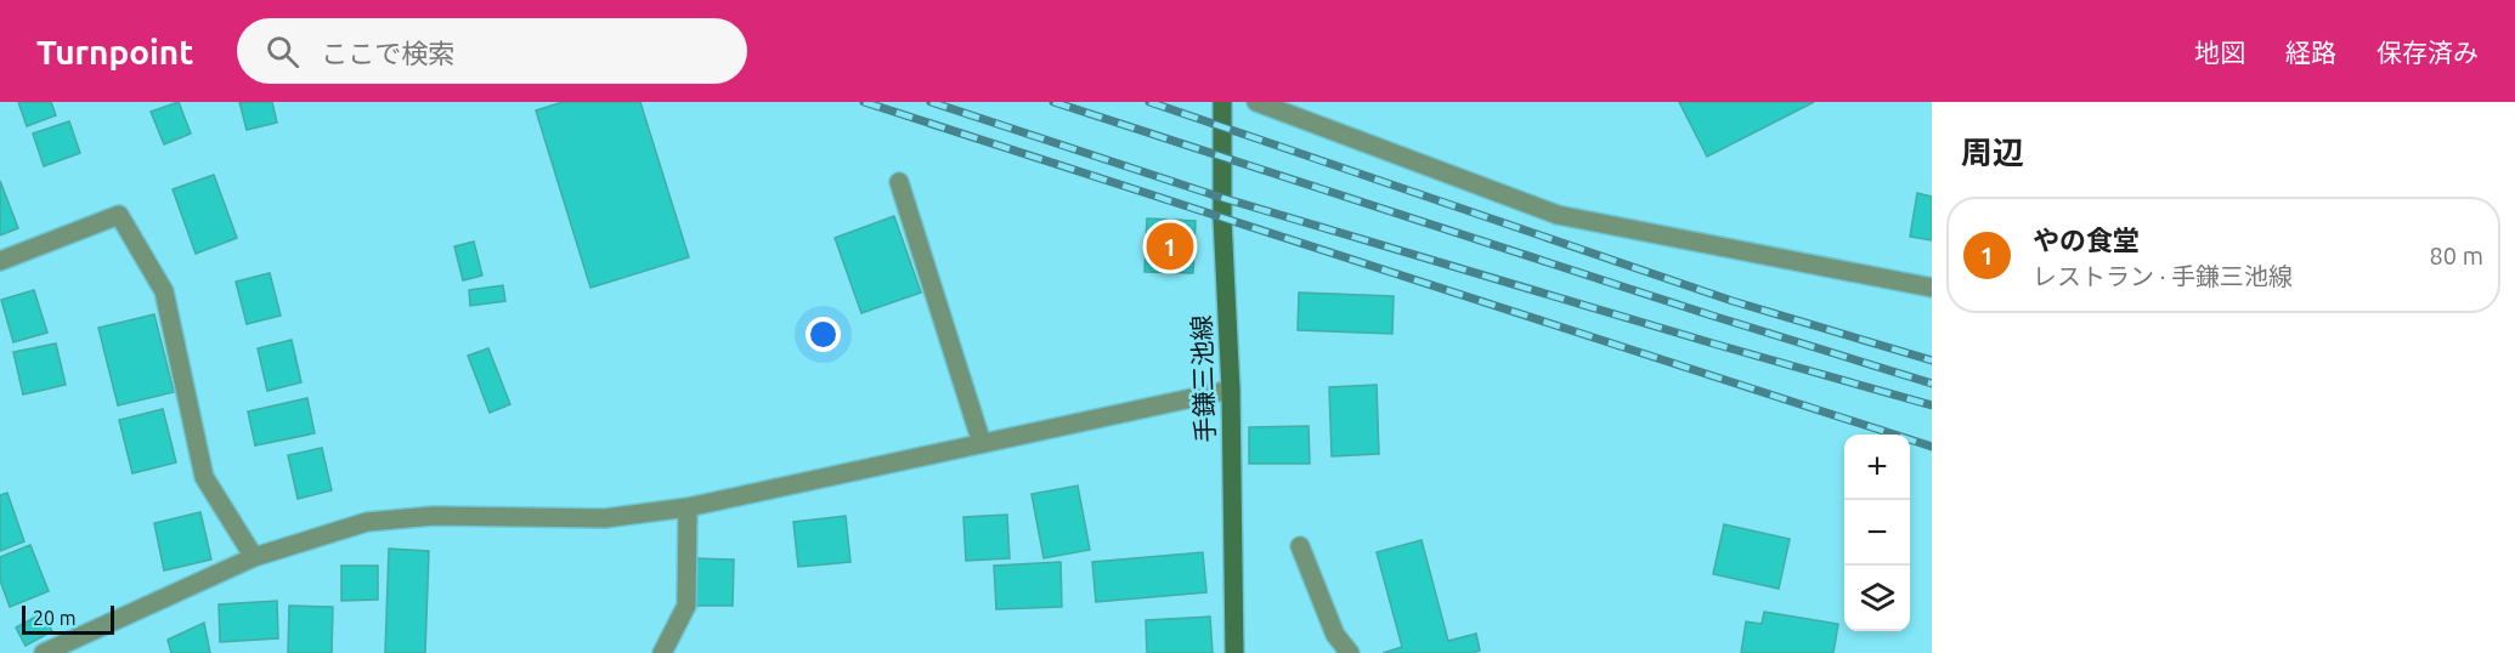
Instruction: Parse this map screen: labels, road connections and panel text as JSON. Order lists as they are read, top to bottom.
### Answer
{
  "streets": {
    "main road": ["手鎌三池線"]
  },
  "scale_bar": "20 m",
  "page": {
    "header": "Turnpoint",
    "search": "ここで検索",
    "nav": ["地図", "経路", "保存済み"],
    "heading": "周辺",
    "list": [
      {
        "mark": "1",
        "name": "やの食堂",
        "note": "レストラン · 手鎌三池線",
        "value": "80 m"
      }
    ],
    "pins": "1",
    "map_buttons": ["+", "−"],
    "scale": "20 m"
  }
}
